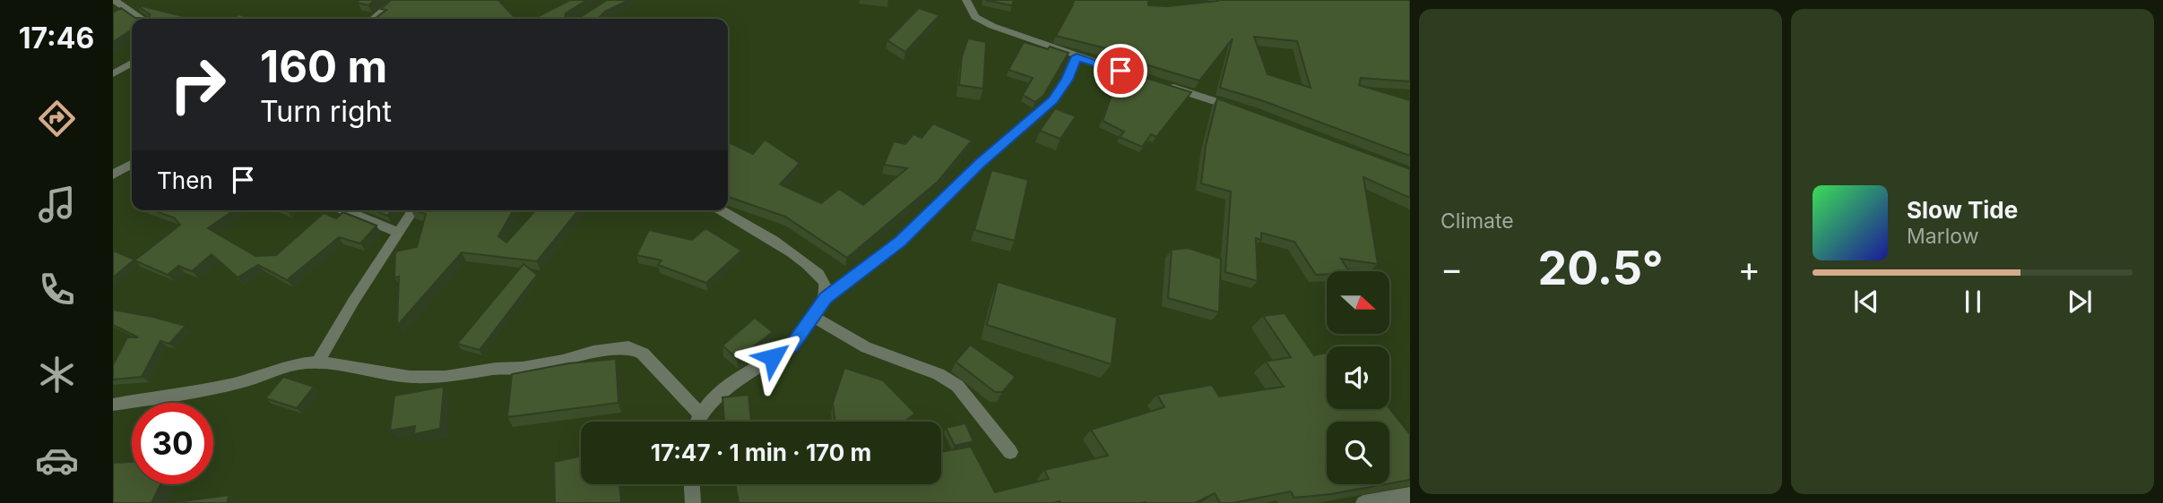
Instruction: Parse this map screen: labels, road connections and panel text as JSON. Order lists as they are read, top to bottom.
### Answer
{
  "north": "right",
  "page": {
    "tabs": "17:46",
    "tile": "Climate",
    "turn": ["160 m", "Turn right"],
    "then": "Then",
    "song": ["Slow Tide", "Marlow"],
    "heat": ["−", "20.5°", "+"],
    "limit": "30",
    "trip": "17:47 · 1 min · 170 m"
  }
}
